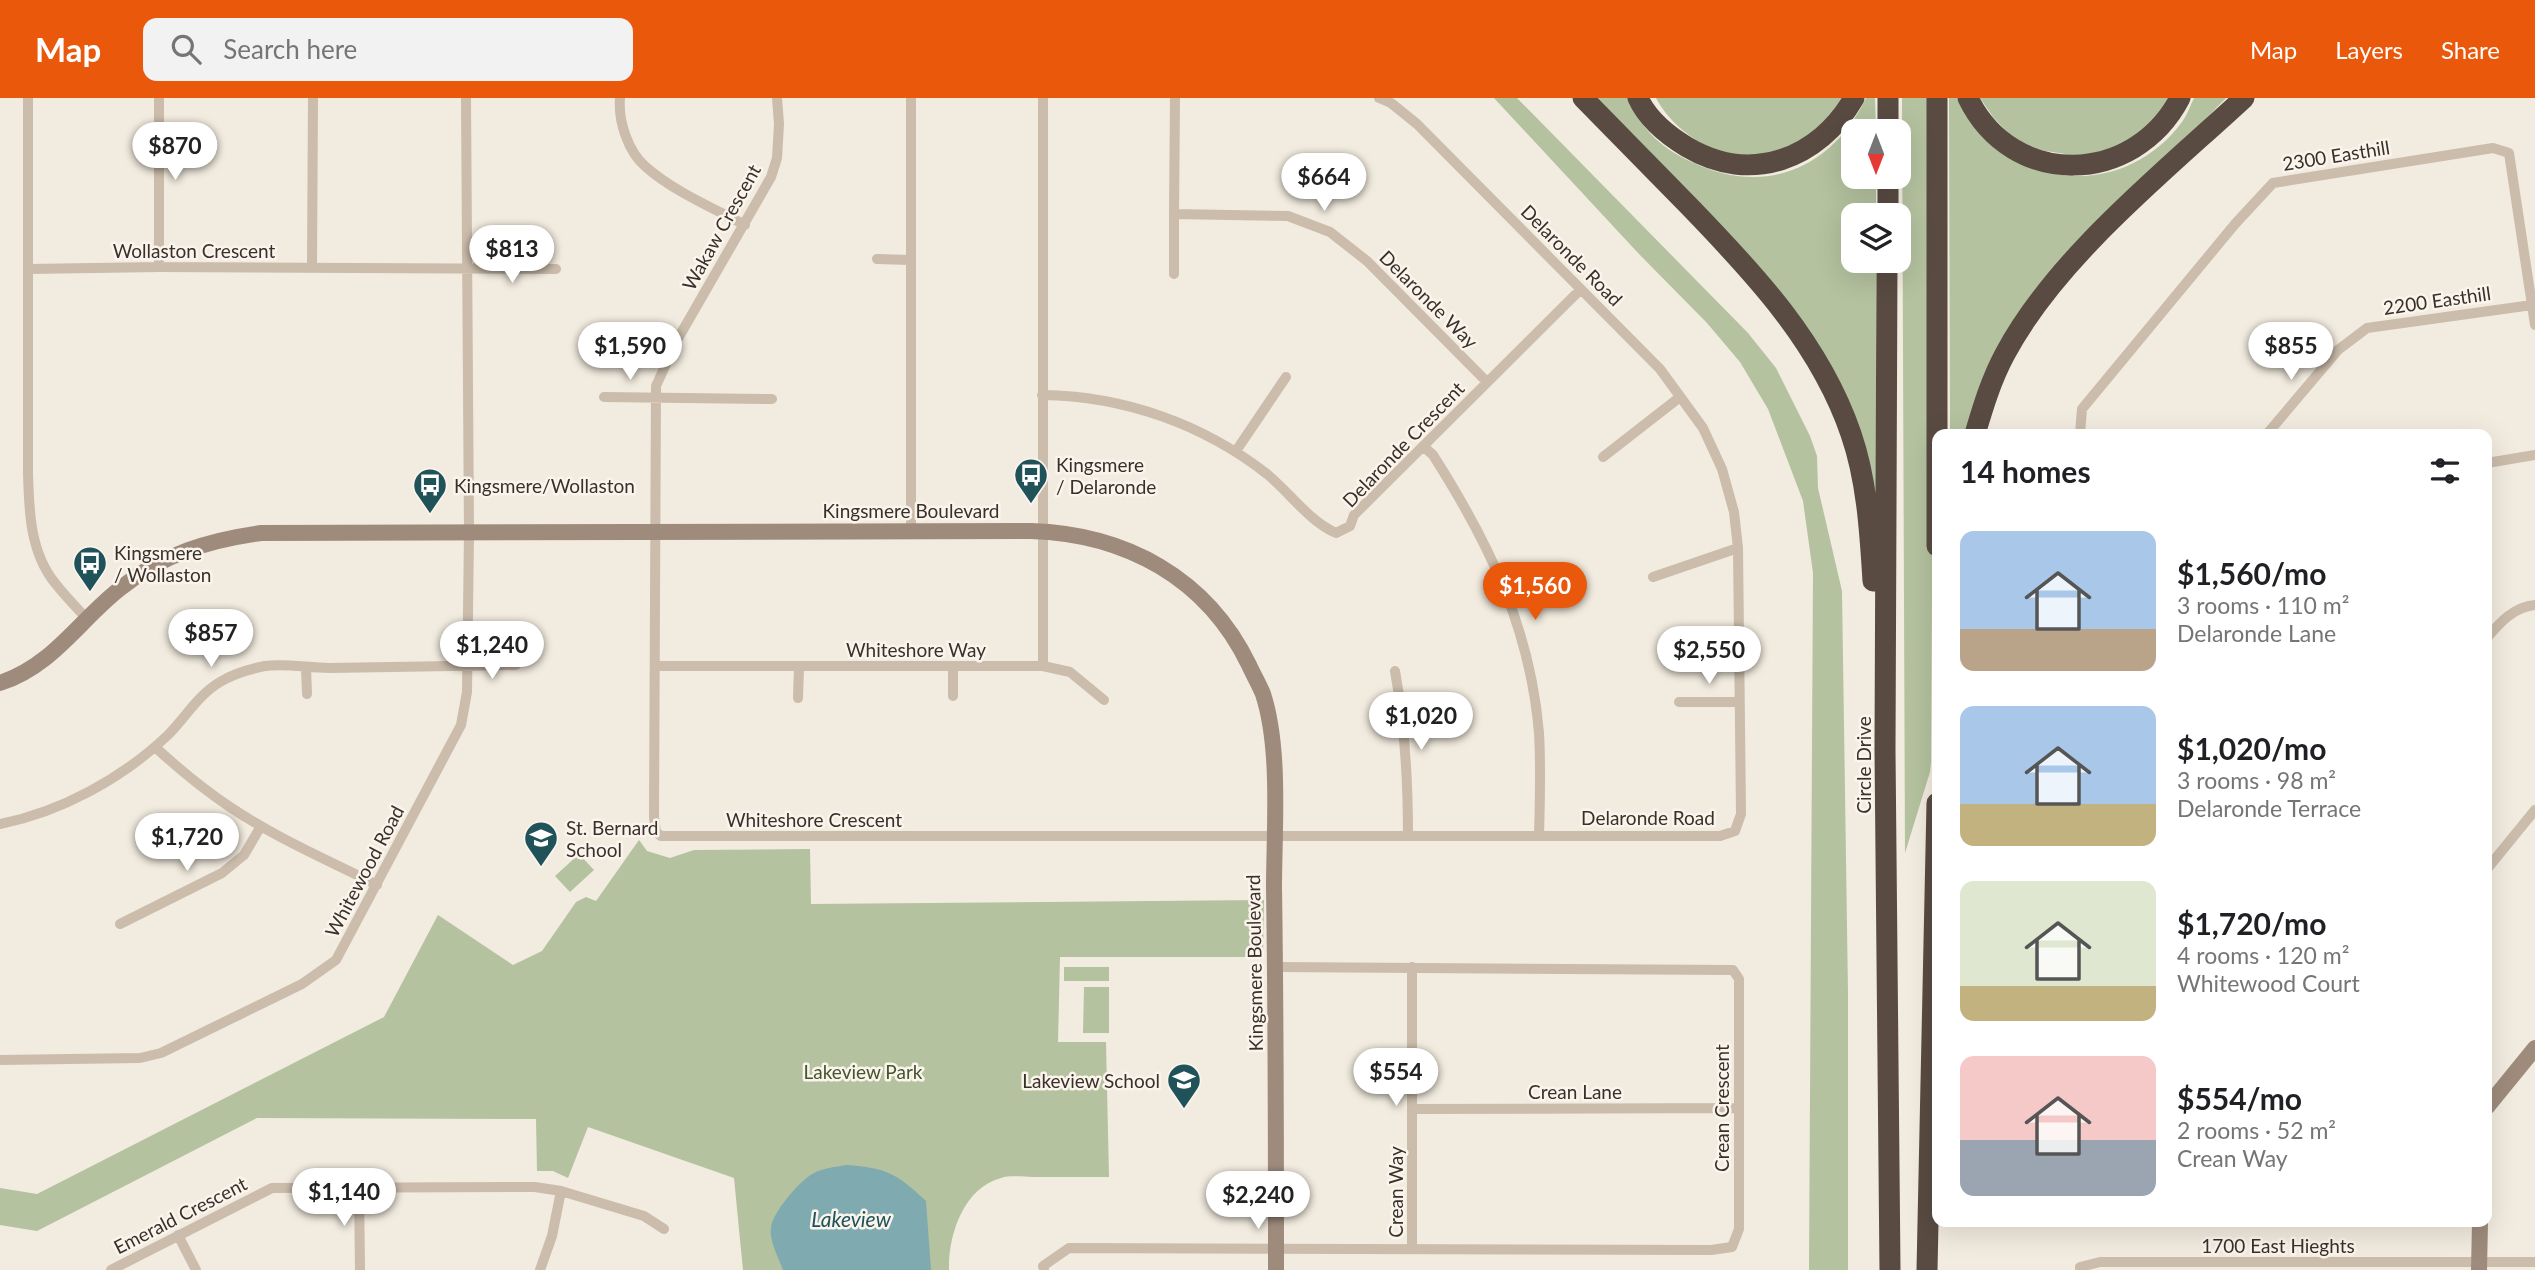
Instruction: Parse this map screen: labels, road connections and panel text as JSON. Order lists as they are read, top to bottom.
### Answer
{
  "streets": {
    "highway": ["Circle Drive"],
    "street": [
      "2300 Easthill",
      "Wakaw Crescent",
      "Wollaston Crescent",
      "Delaronde Road",
      "Delaronde Way",
      "2200 Easthill",
      "Delaronde Crescent",
      "Kingsmere Boulevard",
      "Whiteshore Way",
      "Whiteshore Crescent",
      "Whitewood Road",
      "Crean Lane",
      "Crean Crescent",
      "Crean Way",
      "Emerald Crescent",
      "1700 East Hieghts"
    ]
  },
  "crossings": [
    ["2300 Easthill", "2200 Easthill"],
    ["Wakaw Crescent", "Kingsmere Boulevard"],
    ["Wakaw Crescent", "Whiteshore Crescent"],
    ["Delaronde Road", "Delaronde Crescent"],
    ["Delaronde Road", "Kingsmere Boulevard"],
    ["Delaronde Road", "Whiteshore Crescent"],
    ["Delaronde Way", "Delaronde Crescent"],
    ["Kingsmere Boulevard", "Whiteshore Crescent"],
    ["Kingsmere Boulevard", "Whitewood Road"],
    ["Kingsmere Boulevard", "Crean Crescent"],
    ["Whiteshore Way", "Whiteshore Crescent"],
    ["Crean Lane", "Crean Crescent"],
    ["Crean Lane", "Crean Way"],
    ["Crean Crescent", "Crean Way"]
  ],
  "water": ["Lakeview"],
  "parks": ["Lakeview Park"],
  "places": {
    "bus stop": ["Kingsmere / Delaronde", "Kingsmere/Wollaston", "Kingsmere / Wollaston"],
    "school or university": ["St. Bernard School", "Lakeview School"]
  },
  "north": "bottom",
  "page": {
    "header": "Map",
    "search": "Search here",
    "nav": ["Map", "Layers", "Share"],
    "price": [
      "$870",
      "$664",
      "$813",
      "$1,590",
      "$855",
      "$1,560",
      "$857",
      "$1,240",
      "$2,550",
      "$1,020",
      "$1,720",
      "$554",
      "$1,140",
      "$2,240"
    ],
    "heading": "14 homes",
    "list": [
      {
        "name": "$1,560/mo",
        "note": "3 rooms · 110 m² · Delaronde Lane"
      },
      {
        "name": "$1,020/mo",
        "note": "3 rooms · 98 m² · Delaronde Terrace"
      },
      {
        "name": "$1,720/mo",
        "note": "4 rooms · 120 m² · Whitewood Court"
      },
      {
        "name": "$554/mo",
        "note": "2 rooms · 52 m² · Crean Way"
      }
    ]
  }
}
